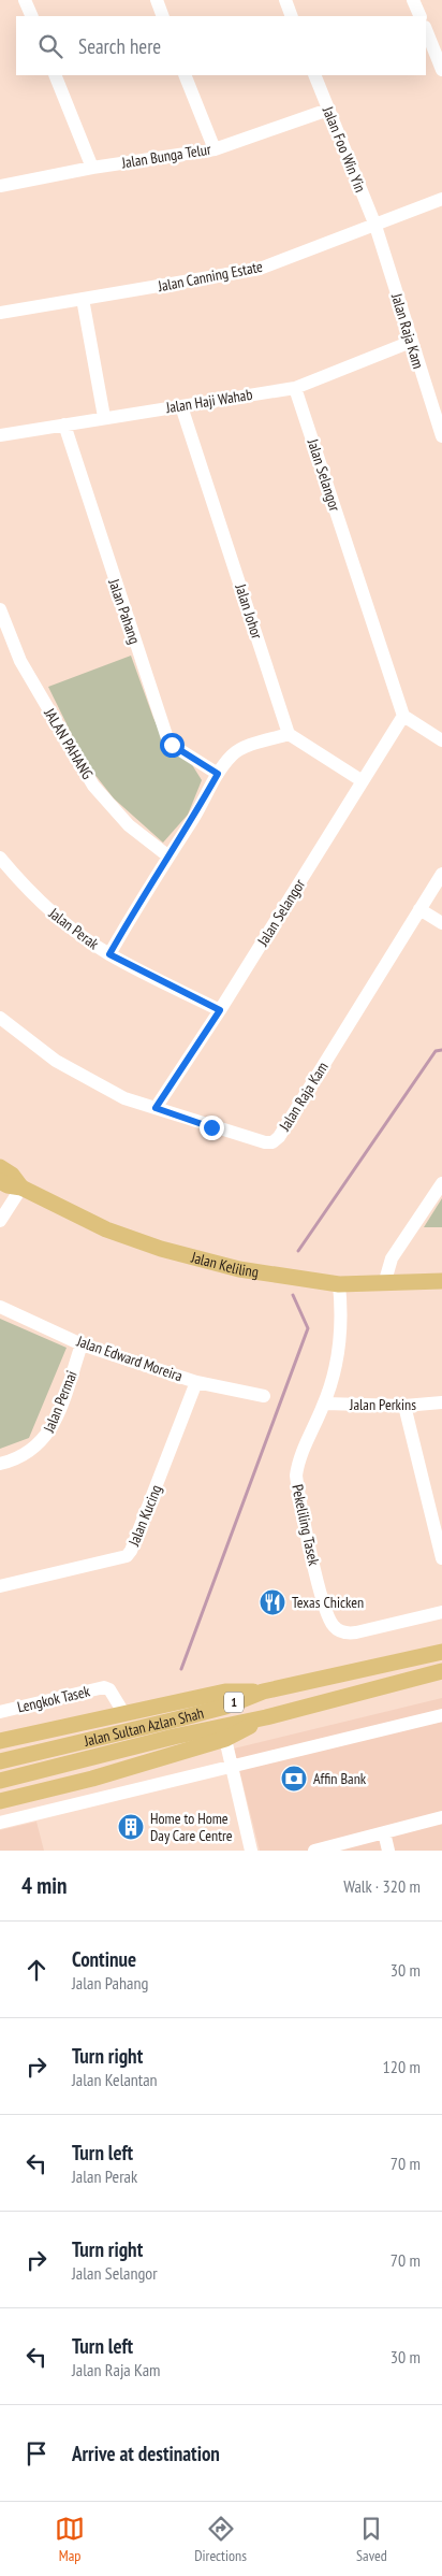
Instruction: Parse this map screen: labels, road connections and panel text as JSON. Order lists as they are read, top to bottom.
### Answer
{
  "streets": {
    "main road": ["Jalan Keliling", "1", "Jalan Sultan Azlan Shah"],
    "street": [
      "Jalan Foo Win Yin",
      "Jalan Bunga Telur",
      "Jalan Canning Estate",
      "Jalan Raja Kam",
      "Jalan Haji Wahab",
      "Jalan Selangor",
      "Jalan Pahang",
      "Jalan Johor",
      "JALAN PAHANG",
      "Jalan Perak",
      "Jalan Edward Moreira",
      "Jalan Permai",
      "Jalan Perkins",
      "Jalan Kucing",
      "Pekeliling Tasek",
      "Lengkok Tasek"
    ]
  },
  "crossings": [
    ["Jalan Foo Win Yin", "Jalan Bunga Telur"],
    ["Jalan Foo Win Yin", "Jalan Canning Estate"],
    ["Jalan Foo Win Yin", "Jalan Raja Kam"],
    ["Jalan Canning Estate", "Jalan Raja Kam"],
    ["Jalan Raja Kam", "Jalan Haji Wahab"],
    ["Jalan Raja Kam", "Jalan Selangor"],
    ["Jalan Haji Wahab", "Jalan Selangor"],
    ["Jalan Haji Wahab", "Jalan Pahang"],
    ["Jalan Haji Wahab", "Jalan Johor"],
    ["Jalan Selangor", "Jalan Perak"],
    ["Jalan Keliling", "Pekeliling Tasek"],
    ["Jalan Edward Moreira", "Jalan Permai"],
    ["Jalan Edward Moreira", "Jalan Kucing"],
    ["Jalan Perkins", "Pekeliling Tasek"]
  ],
  "places": {
    "restaurant": ["Texas Chicken"],
    "bank": ["Affin Bank"],
    "building": ["Home to Home Day Care Centre"]
  },
  "page": {
    "search": "Search here",
    "heading": ["4 min", "Walk · 320 m"],
    "list": [
      ["Continue", "Jalan Pahang", "30 m"],
      ["Turn right", "Jalan Kelantan", "120 m"],
      ["Turn left", "Jalan Perak", "70 m"],
      ["Turn right", "Jalan Selangor", "70 m"],
      ["Turn left", "Jalan Raja Kam", "30 m"],
      "Arrive at destination"
    ],
    "nav": ["Map", "Directions", "Saved"]
  }
}
